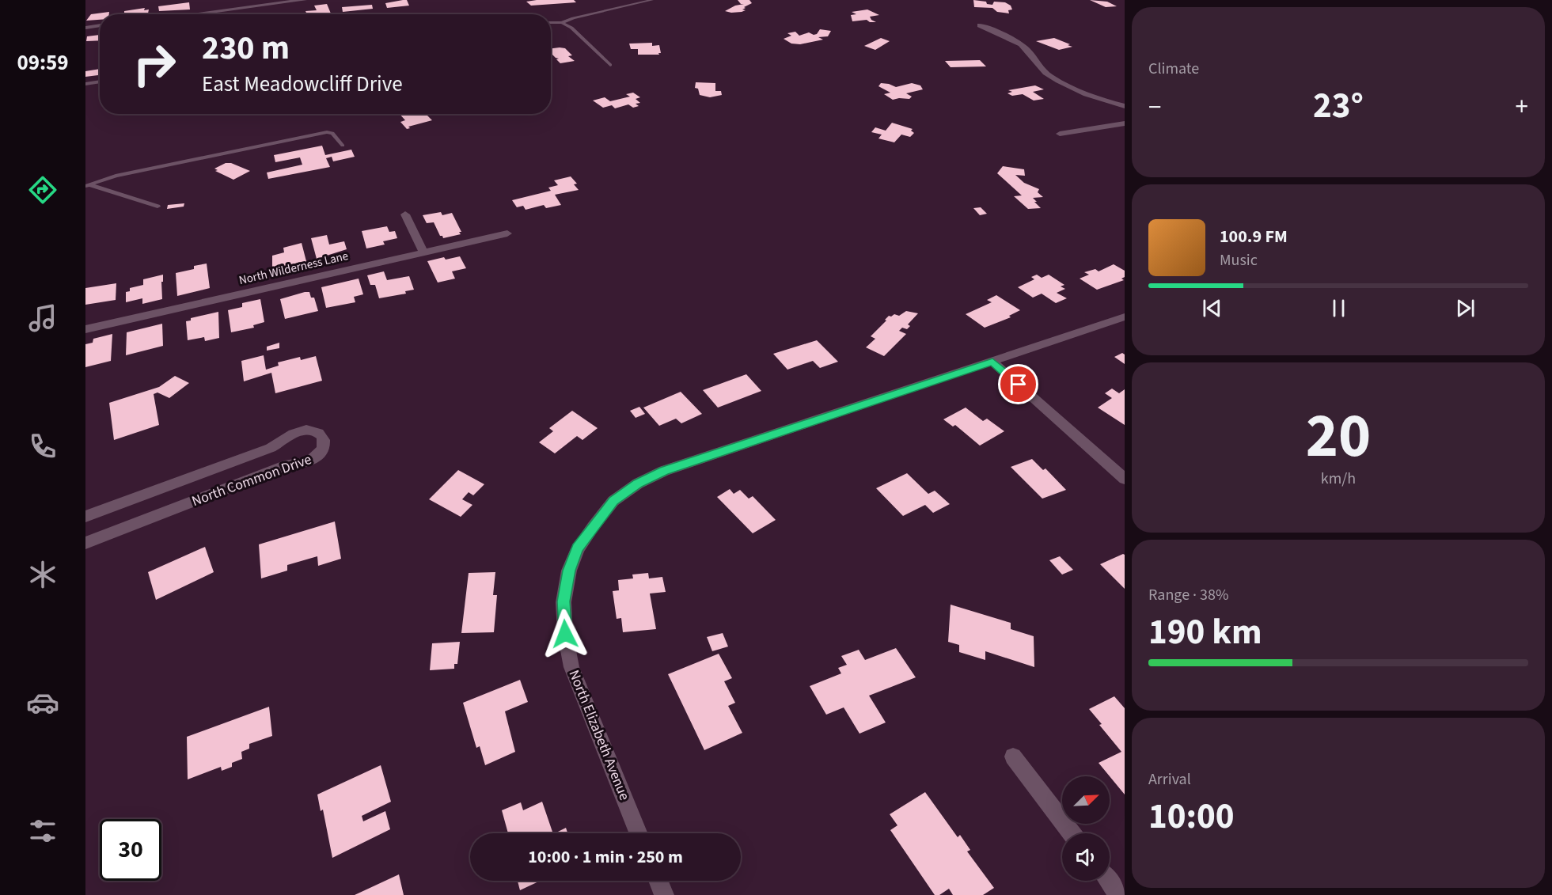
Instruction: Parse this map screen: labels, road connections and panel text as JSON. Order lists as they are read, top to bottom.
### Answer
{
  "streets": {
    "street": ["North Wilderness Lane", "North Common Drive", "North Elizabeth Avenue"]
  },
  "north": "top right",
  "page": {
    "tabs": "09:59",
    "tile": [
      "Climate",
      ["20", "km/h"],
      ["Range · 38%", "190 km"],
      ["Arrival", "10:00"]
    ],
    "turn": ["230 m", "East Meadowcliff Drive"],
    "heat": ["−", "23°", "+"],
    "song": ["100.9 FM", "Music"],
    "limit": "30",
    "trip": "10:00 · 1 min · 250 m"
  }
}
